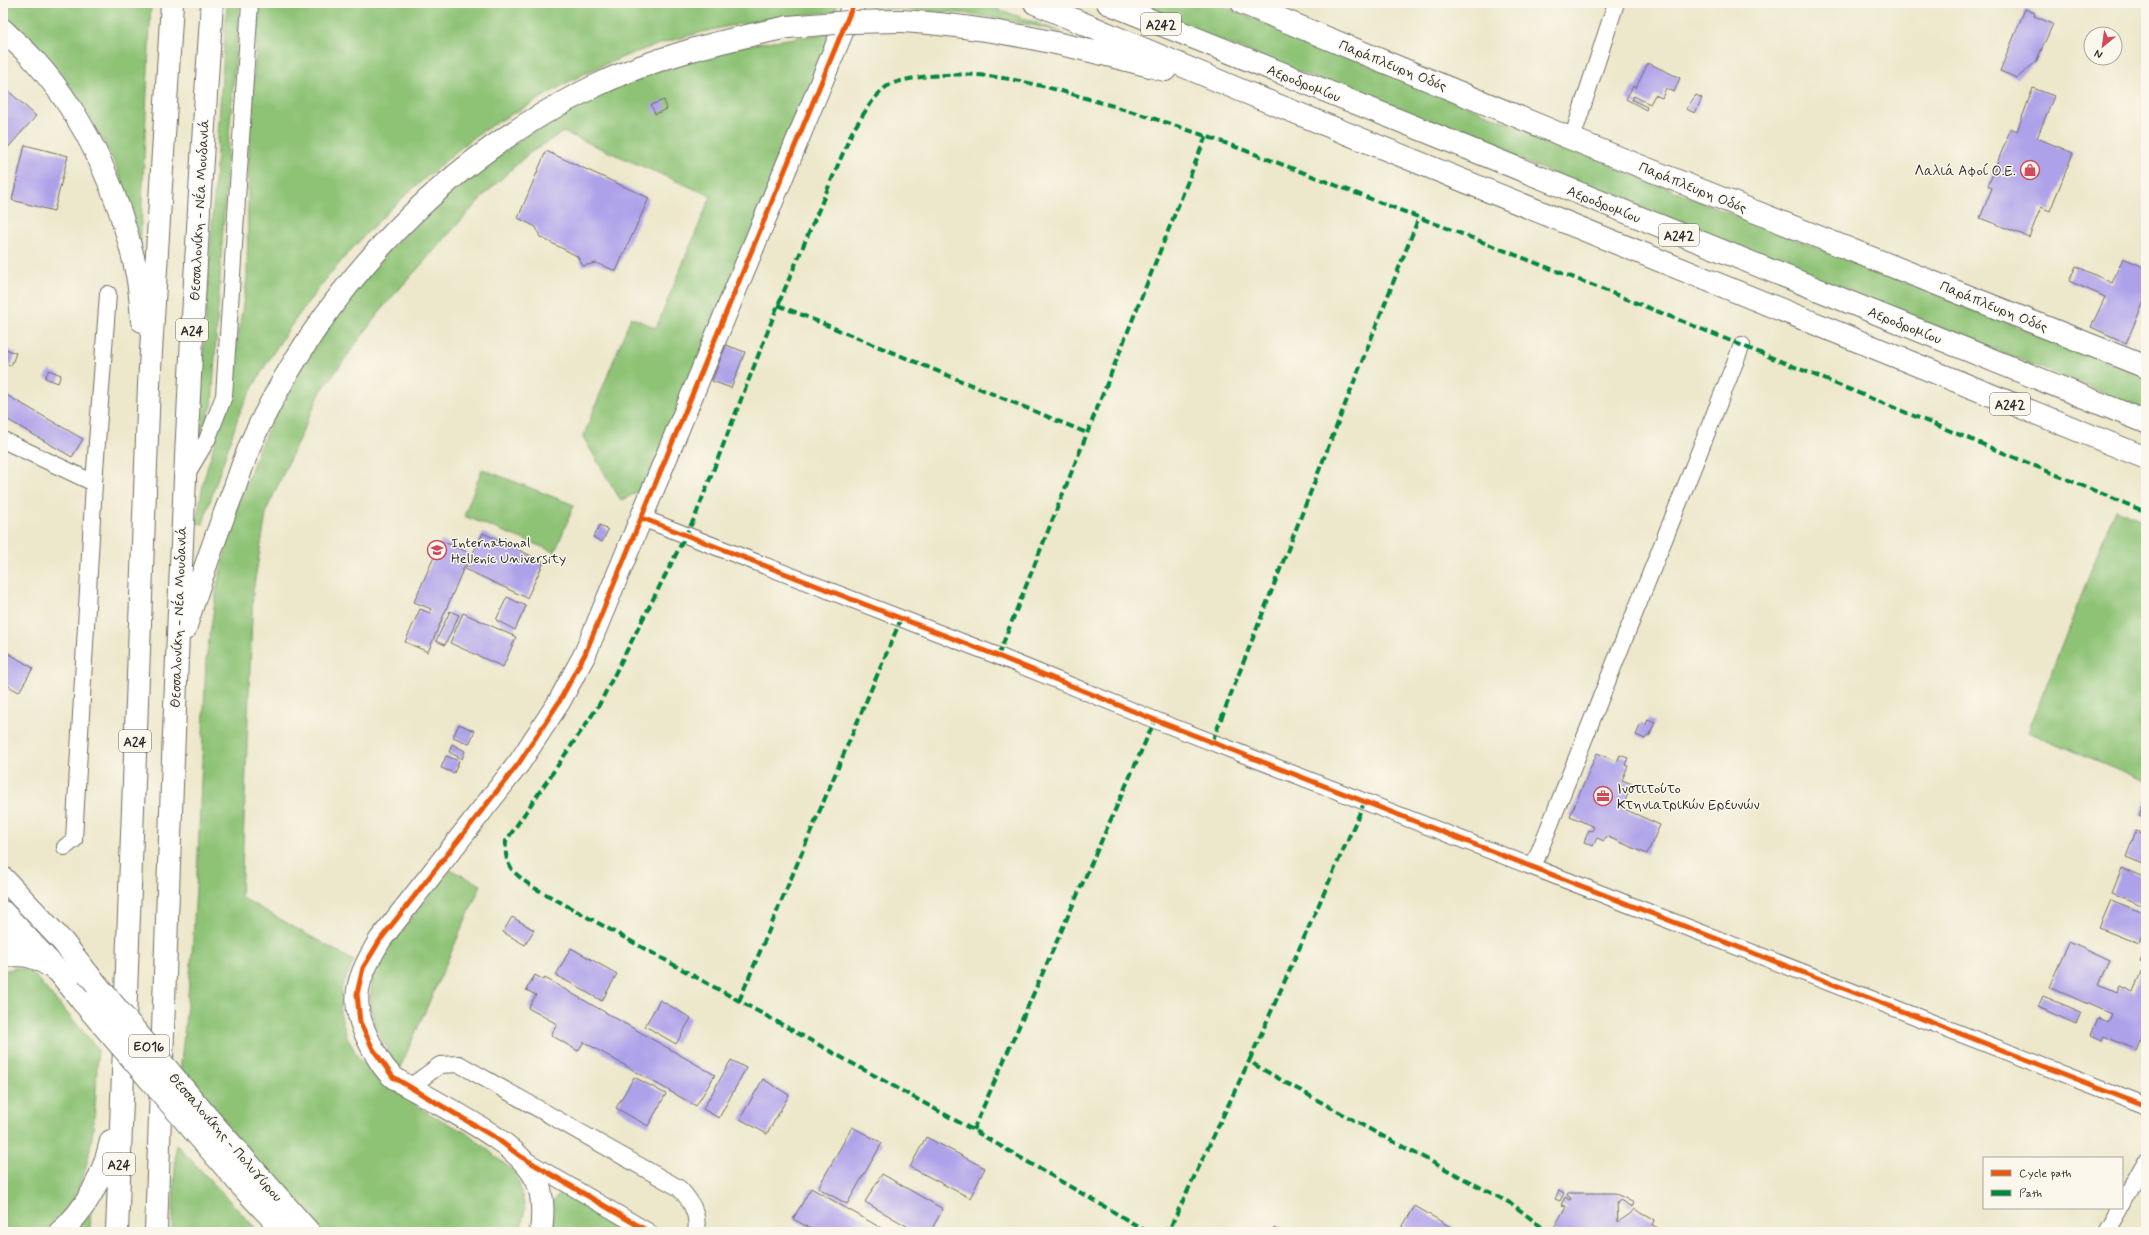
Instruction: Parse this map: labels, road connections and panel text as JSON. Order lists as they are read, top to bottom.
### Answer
{
  "streets": {
    "main road": [
      "Α242",
      "Παράπλευρη Οδός",
      "Αεροδρομίου",
      "Θεσσαλονίκη - Νέα Μουδανιά",
      "Α24",
      "ΕΟ16",
      "Θεσσαλονίκης - Πολυγύρου"
    ]
  },
  "places": {
    "shop": ["Λαλιά Αφοί Ο.Ε."],
    "school or university": ["International Hellenic University"],
    "office": ["Ινστιτούτο Κτηνιατρικών Ερευνών"]
  },
  "legend": ["Cycle path", "Path"],
  "north": "bottom left"
}
